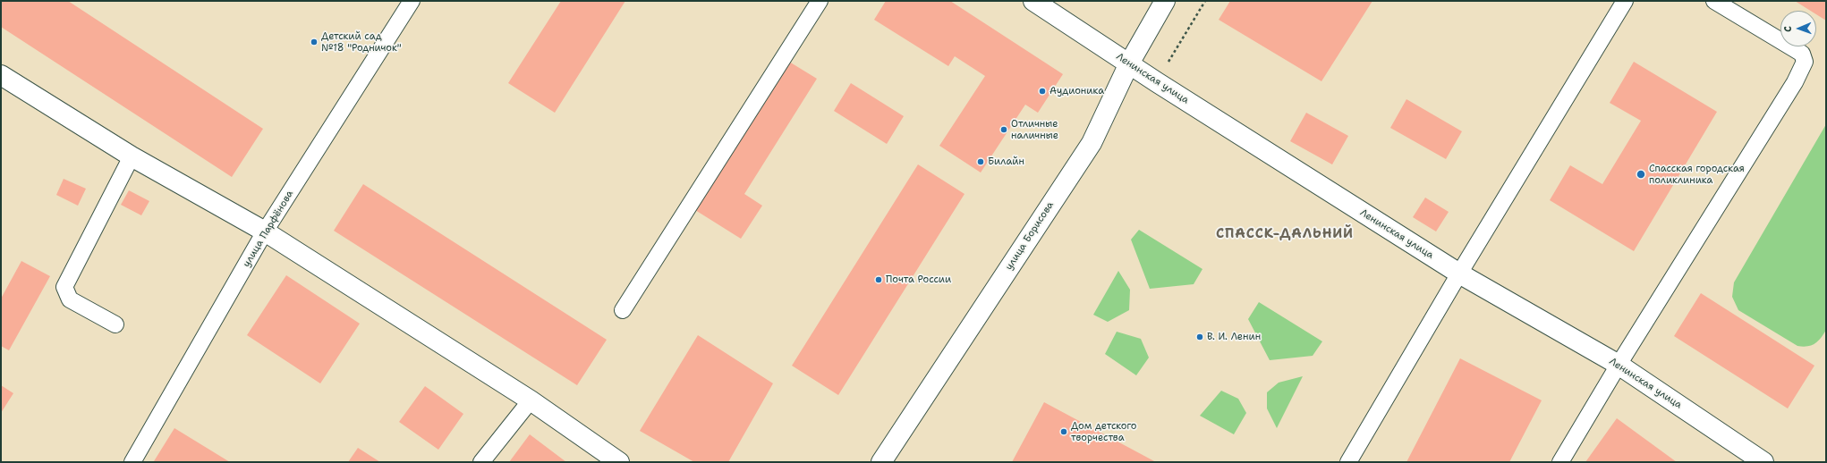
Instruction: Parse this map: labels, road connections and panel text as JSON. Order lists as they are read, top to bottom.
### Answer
{
  "streets": {
    "street": ["Ленинская улица", "улица Борисова"],
    "lane": ["улица Парфёнова"]
  },
  "crossings": [
    ["Ленинская улица", "улица Борисова"]
  ],
  "districts": ["СПАССК-ДАЛЬНИЙ"],
  "places": [
    "Детский сад №18 \"Родничок\"",
    "Аудионика",
    "Отличные наличные",
    "Билайн",
    "Спасская городская поликлиника",
    "Почта России",
    "В. И. Ленин",
    "Дом детского творчества"
  ],
  "north": "left"
}
